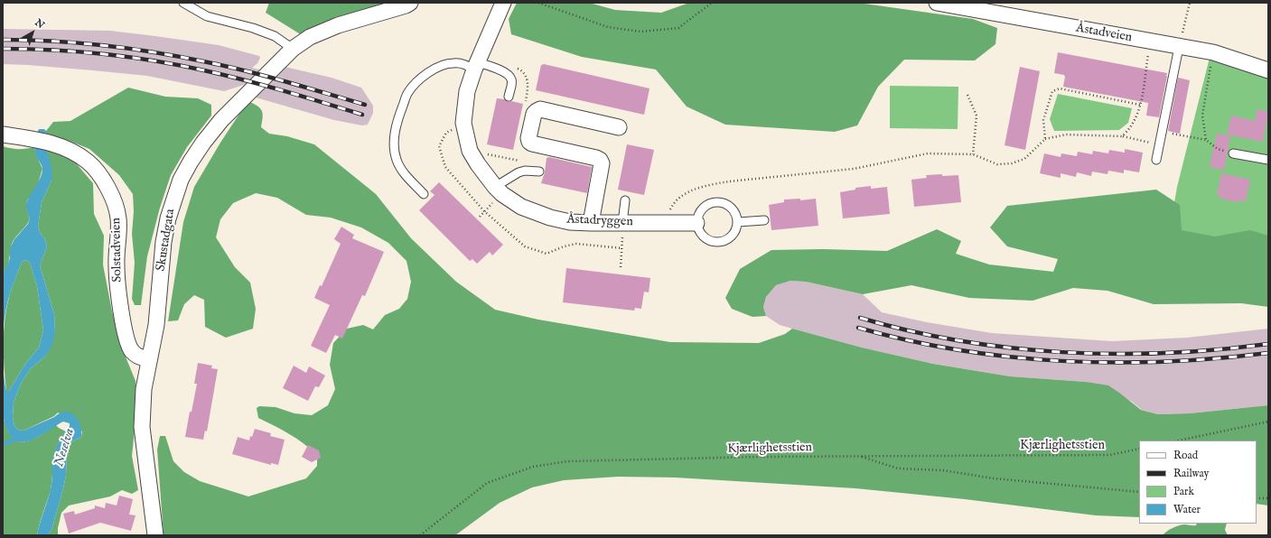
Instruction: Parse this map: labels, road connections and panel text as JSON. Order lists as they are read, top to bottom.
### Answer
{
  "streets": {
    "street": [
      "Åstadveien",
      "Åstadryggen",
      "Skustadgata",
      "Solstadveien"
    ],
    "path": ["Kjærlighetsstien"]
  },
  "crossings": [
    ["Skustadgata", "Solstadveien"]
  ],
  "water": ["Neselva"],
  "legend": [
    "Road",
    "Railway",
    "Park",
    "Water"
  ],
  "north": "top right"
}
